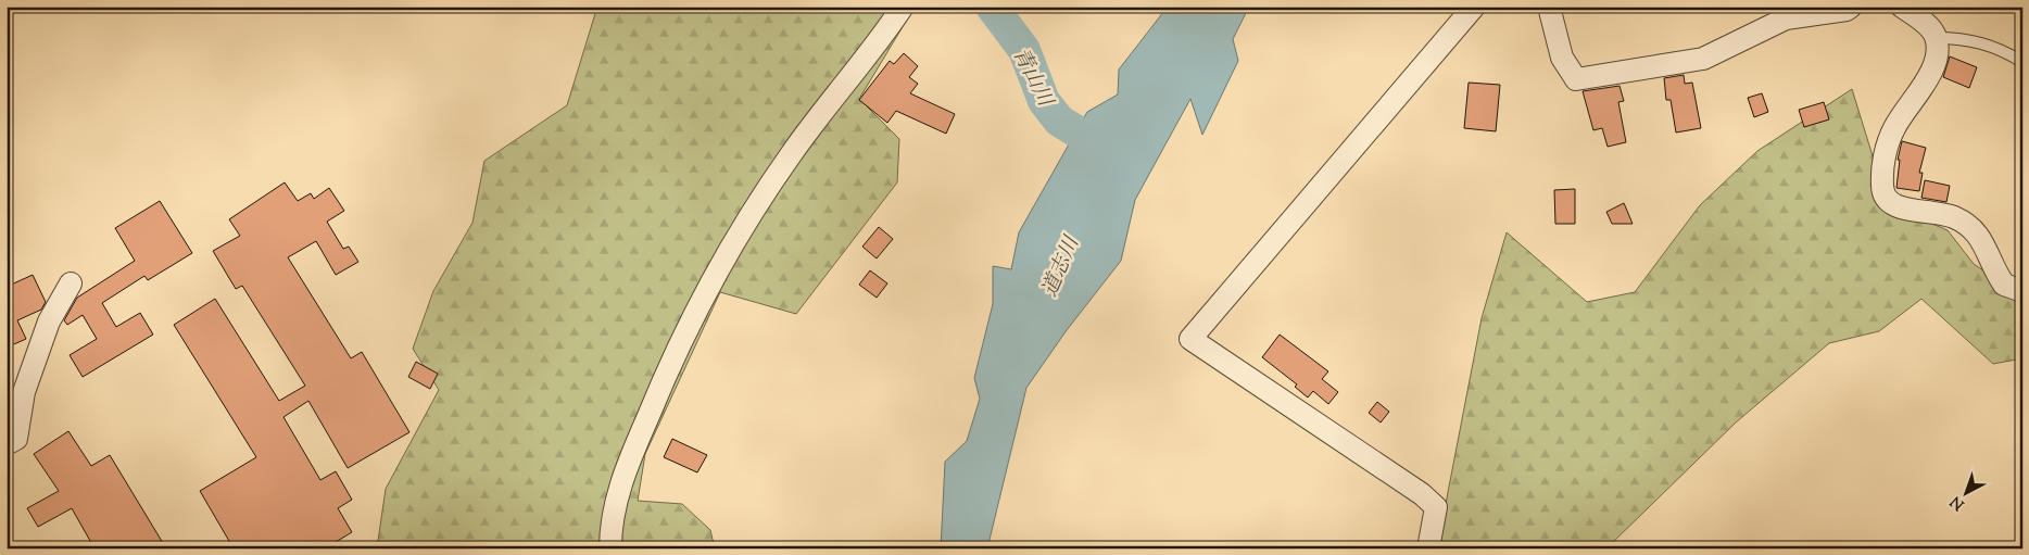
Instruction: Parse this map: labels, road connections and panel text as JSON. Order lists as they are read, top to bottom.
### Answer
{
  "water": ["青山川", "道志川"],
  "north": "bottom left"
}
